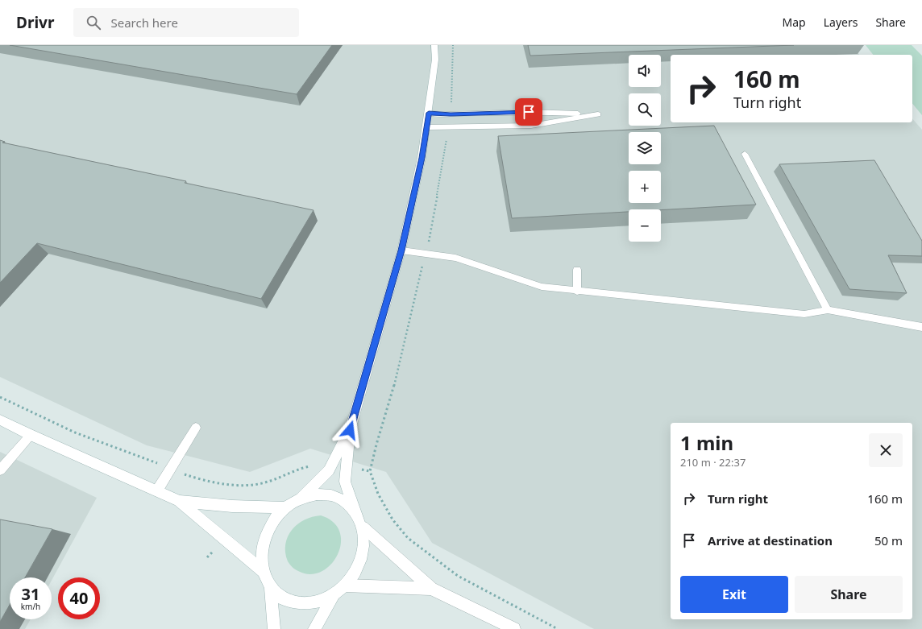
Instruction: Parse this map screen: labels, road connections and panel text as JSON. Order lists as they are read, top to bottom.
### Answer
{
  "page": {
    "header": "Drivr",
    "search": "Search here",
    "nav": ["Map", "Layers", "Share"],
    "map_buttons": ["+", "−"],
    "turn": ["160 m", "Turn right"],
    "heading": ["1 min", "210 m · 22:37"],
    "list": [
      {
        "name": "Turn right",
        "value": "160 m"
      },
      {
        "name": "Arrive at destination",
        "value": "50 m"
      }
    ],
    "buttons": ["Exit", "Share"],
    "speed": "31 km/h",
    "limit": "40"
  }
}
